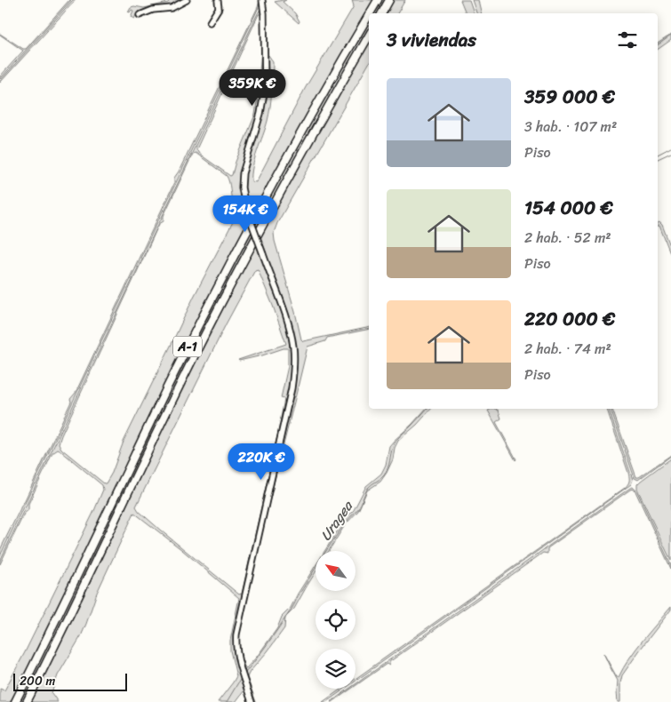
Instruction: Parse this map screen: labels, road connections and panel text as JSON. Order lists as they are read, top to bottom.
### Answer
{
  "streets": {
    "highway": ["A-1"]
  },
  "water": ["Uragea"],
  "scale_bar": "200 m",
  "north": "top left",
  "page": {
    "heading": "3 viviendas",
    "list": [
      {
        "name": "359 000 €",
        "note": "3 hab. · 107 m² · Piso"
      },
      {
        "name": "154 000 €",
        "note": "2 hab. · 52 m² · Piso"
      },
      {
        "name": "220 000 €",
        "note": "2 hab. · 74 m² · Piso"
      }
    ],
    "price": ["359K €", "154K €", "220K €"],
    "scale": "200 m"
  }
}
